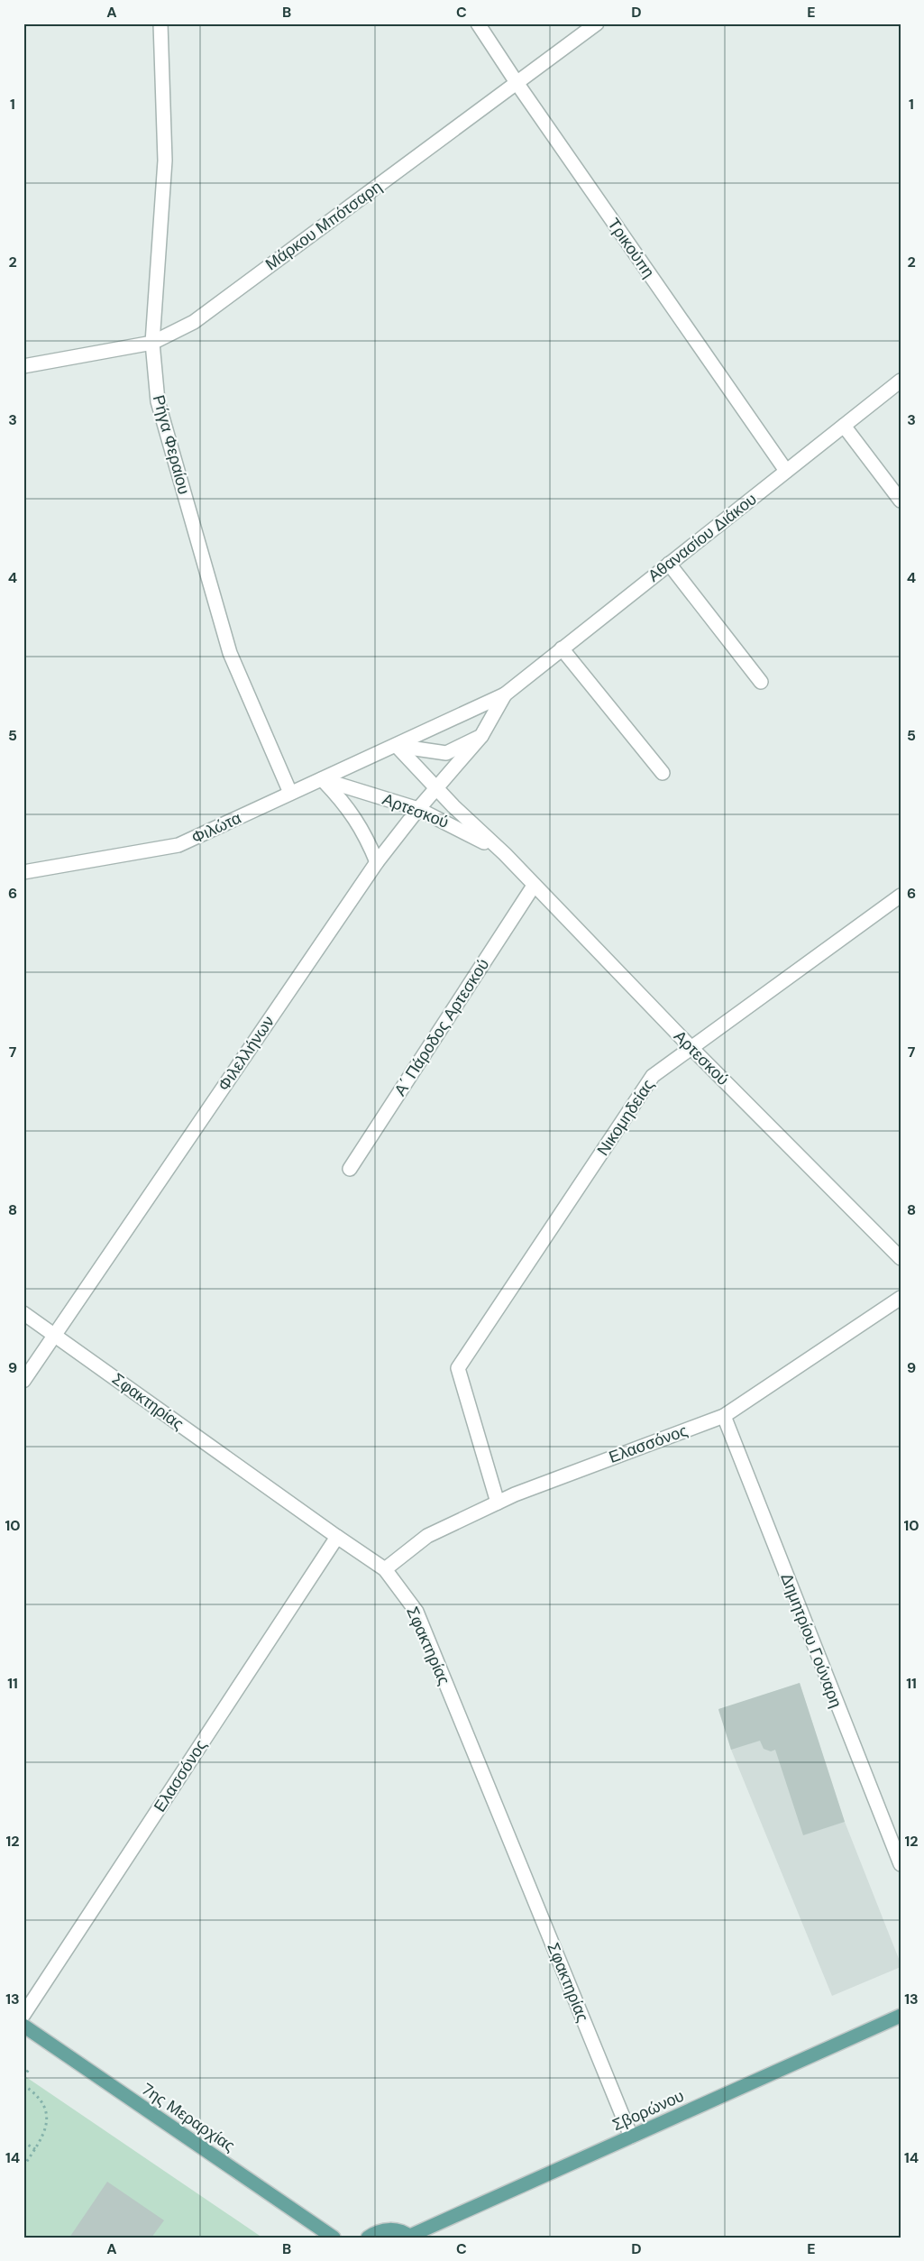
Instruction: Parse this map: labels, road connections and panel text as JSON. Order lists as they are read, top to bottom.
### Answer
{
  "streets": {
    "main road": ["Σβορώνου", "7ης Μεραρχίας"],
    "street": [
      "Μάρκου Μπότσαρη",
      "Τρικούπη",
      "Ρήγα Φεραίου",
      "Αθανασίου Διάκου",
      "Αρτεσκού",
      "Φιλώτα",
      "Α΄ Πάροδος Αρτεσκού",
      "Φιλελλήνων",
      "Νικομηδείας",
      "Σφακτηρίας",
      "Ελασσόνος",
      "Δημητρίου Γούναρη"
    ]
  },
  "crossings": [
    ["Μάρκου Μπότσαρη", "Τρικούπη"],
    ["Μάρκου Μπότσαρη", "Ρήγα Φεραίου"],
    ["Τρικούπη", "Αθανασίου Διάκου"],
    ["Ρήγα Φεραίου", "Φιλώτα"],
    ["Αθανασίου Διάκου", "Αρτεσκού"],
    ["Αθανασίου Διάκου", "Φιλώτα"],
    ["Αθανασίου Διάκου", "Φιλελλήνων"],
    ["Αρτεσκού", "Φιλώτα"],
    ["Αρτεσκού", "Α΄ Πάροδος Αρτεσκού"],
    ["Αρτεσκού", "Φιλελλήνων"],
    ["Αρτεσκού", "Νικομηδείας"],
    ["Φιλελλήνων", "Σφακτηρίας"],
    ["Νικομηδείας", "Ελασσόνος"],
    ["Σφακτηρίας", "Ελασσόνος"],
    ["Σφακτηρίας", "Σβορώνου"],
    ["Ελασσόνος", "Δημητρίου Γούναρη"]
  ],
  "grid": {
    "columns": [
      "A",
      "B",
      "C",
      "D",
      "E"
    ],
    "rows": [
      "1",
      "2",
      "3",
      "4",
      "5",
      "6",
      "7",
      "8",
      "9",
      "10",
      "11",
      "12",
      "13",
      "14"
    ]
  }
}
